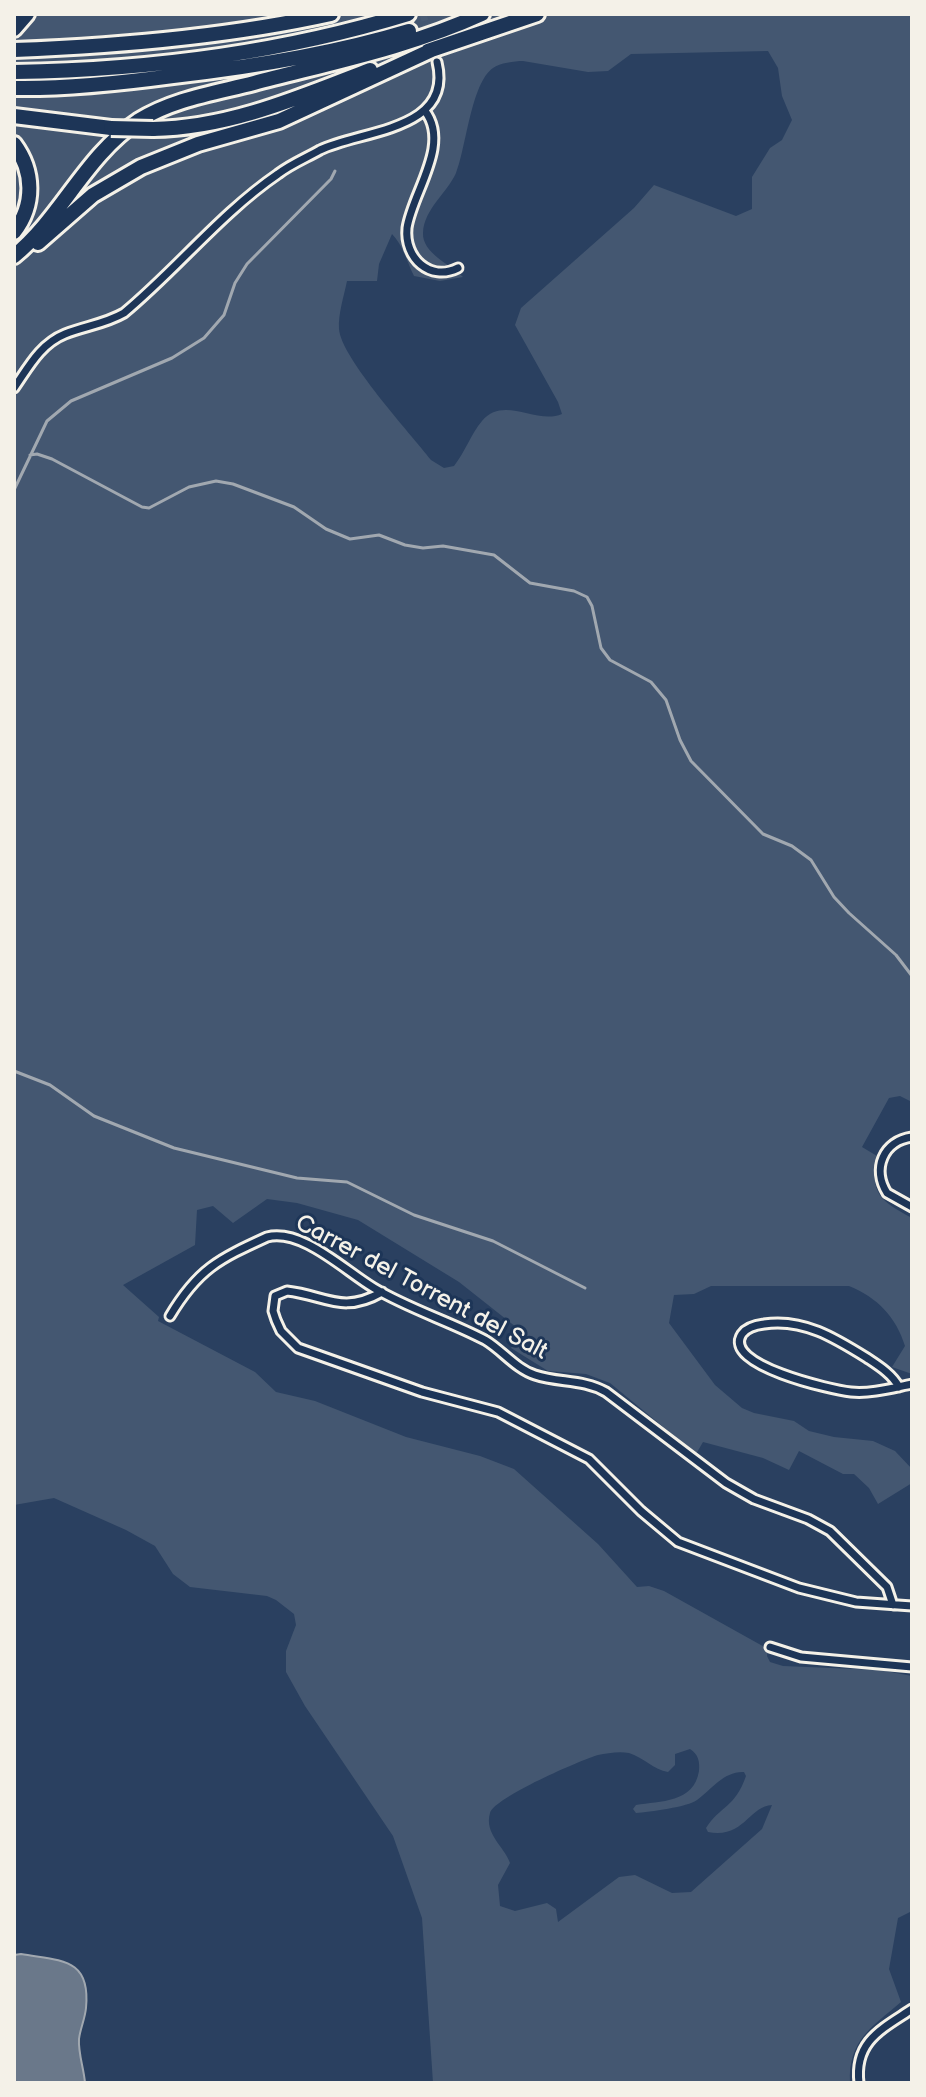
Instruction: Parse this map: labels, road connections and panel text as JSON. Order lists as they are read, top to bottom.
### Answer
{
  "streets": {
    "street": ["Carrer del Torrent del Salt"]
  }
}
